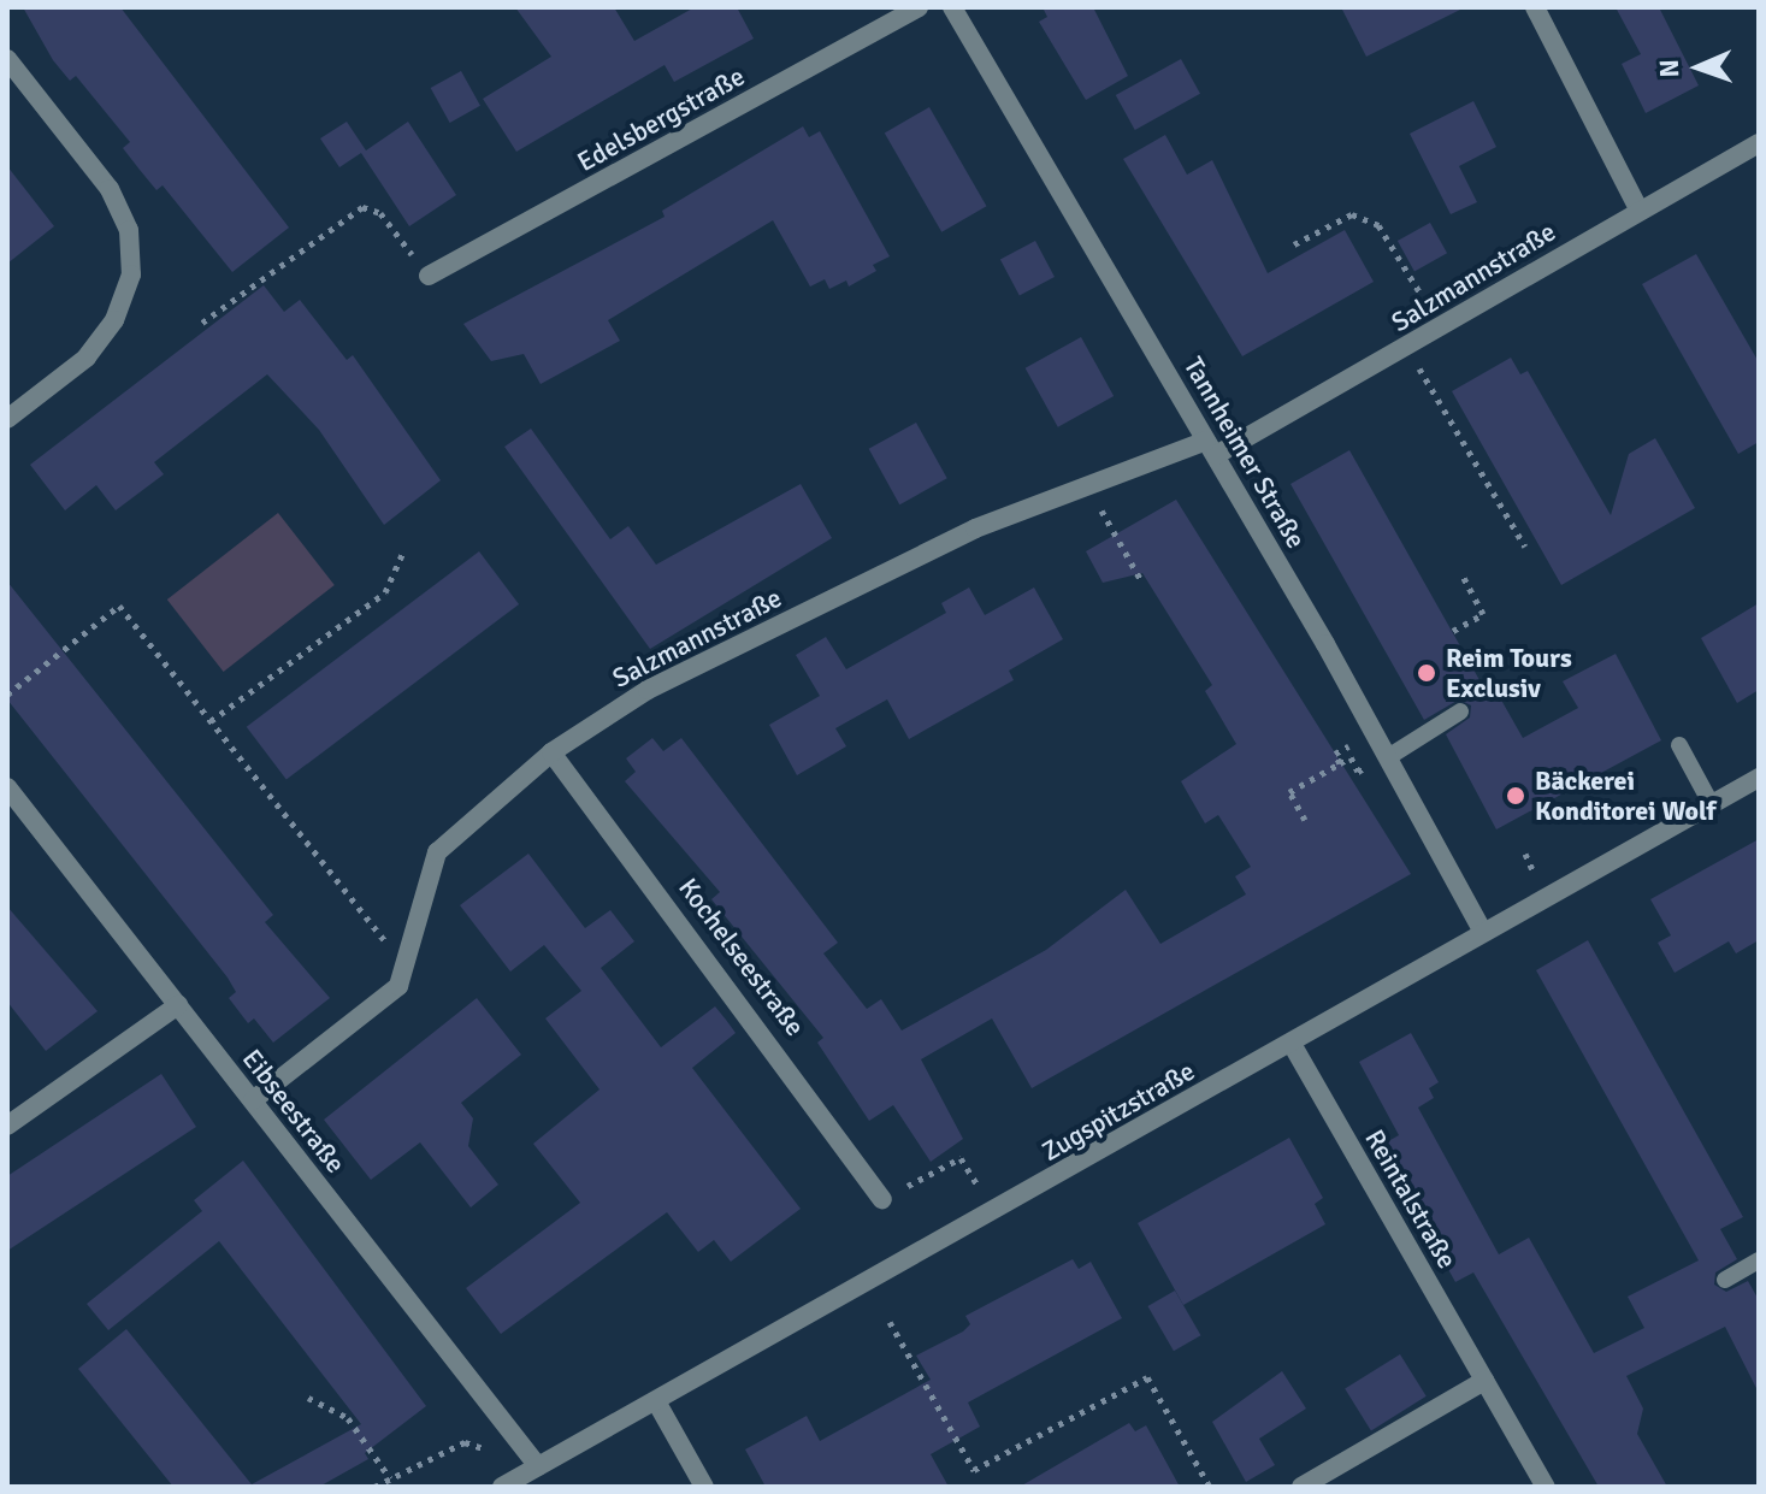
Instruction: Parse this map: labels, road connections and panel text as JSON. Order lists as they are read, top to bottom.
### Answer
{
  "streets": {
    "street": [
      "Edelsbergstraße",
      "Salzmannstraße",
      "Tannheimer Straße",
      "Kochelseestraße",
      "Eibseestraße",
      "Zugspitzstraße",
      "Reintalstraße"
    ]
  },
  "crossings": [
    ["Salzmannstraße", "Tannheimer Straße"],
    ["Salzmannstraße", "Kochelseestraße"],
    ["Salzmannstraße", "Eibseestraße"],
    ["Tannheimer Straße", "Zugspitzstraße"],
    ["Eibseestraße", "Zugspitzstraße"],
    ["Zugspitzstraße", "Reintalstraße"]
  ],
  "places": ["Reim Tours Exclusiv", "Bäckerei Konditorei Wolf"],
  "north": "left"
}
